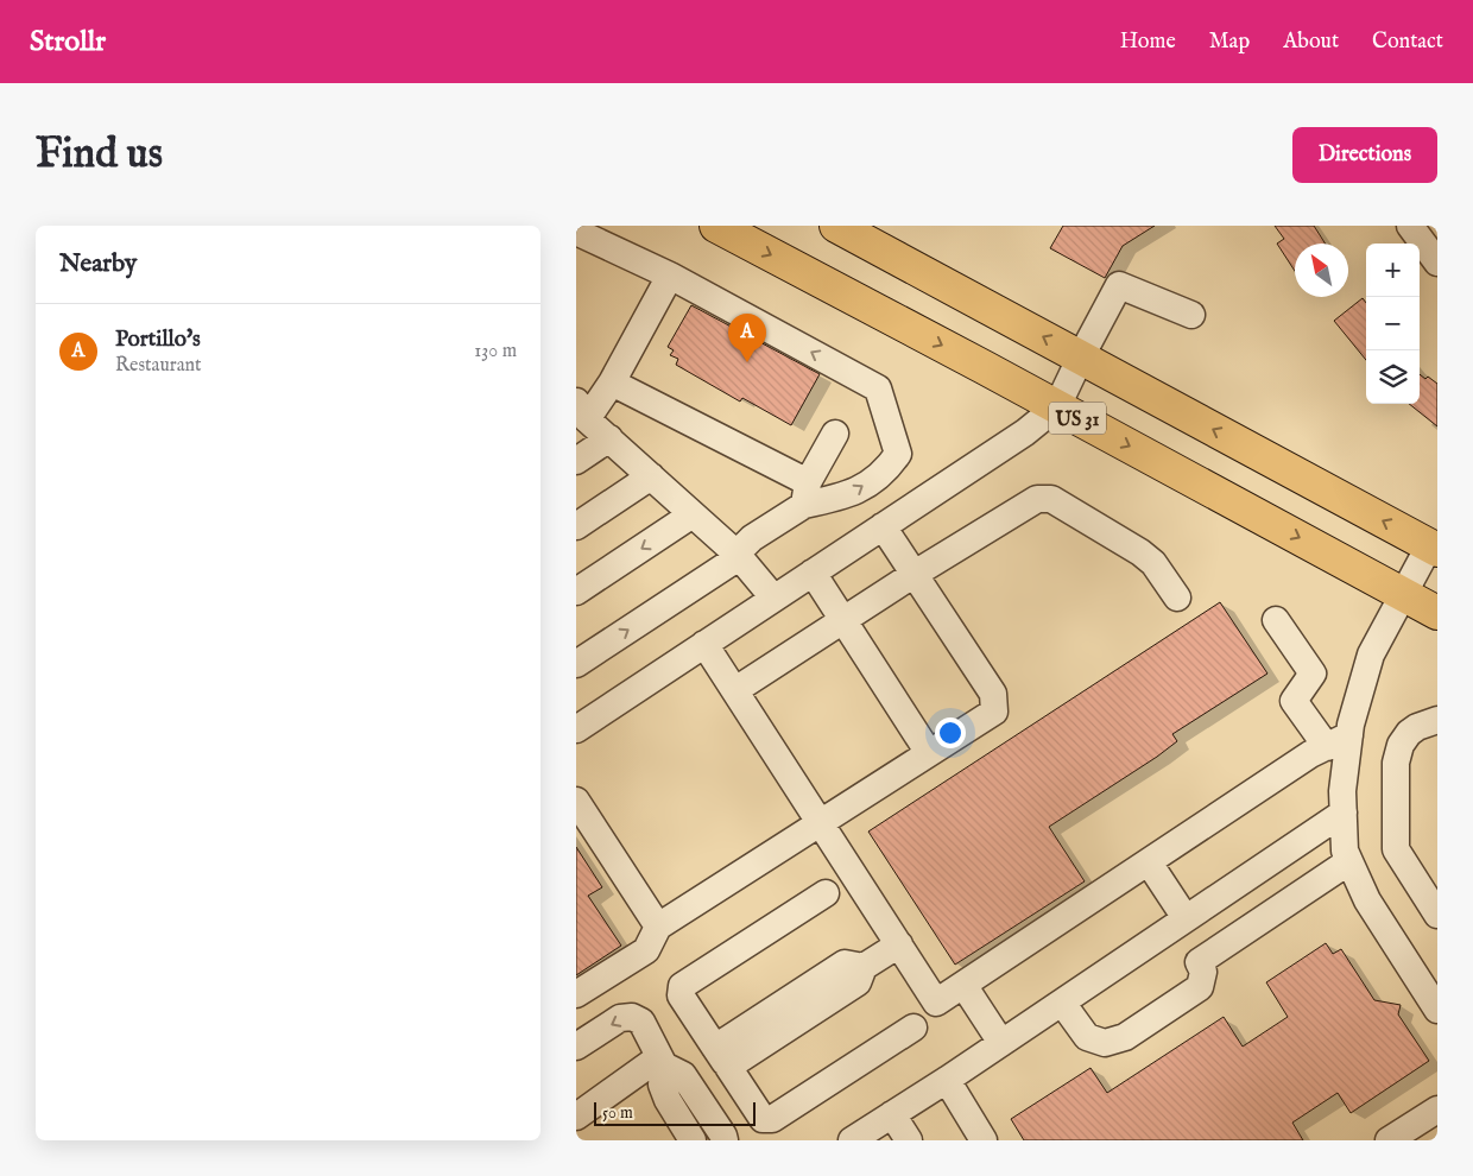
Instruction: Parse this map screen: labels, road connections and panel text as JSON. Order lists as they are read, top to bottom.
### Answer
{
  "streets": {
    "main road": ["US 31"]
  },
  "scale_bar": "50 m",
  "north": "top left",
  "page": {
    "header": "Strollr",
    "nav": [
      "Home",
      "Map",
      "About",
      "Contact"
    ],
    "buttons": "Directions",
    "title": "Find us",
    "heading": "Nearby",
    "map_buttons": ["+", "−"],
    "list": [
      {
        "mark": "A",
        "name": "Portillo's",
        "note": "Restaurant",
        "value": "130 m"
      }
    ],
    "pins": "A",
    "scale": "50 m"
  }
}
